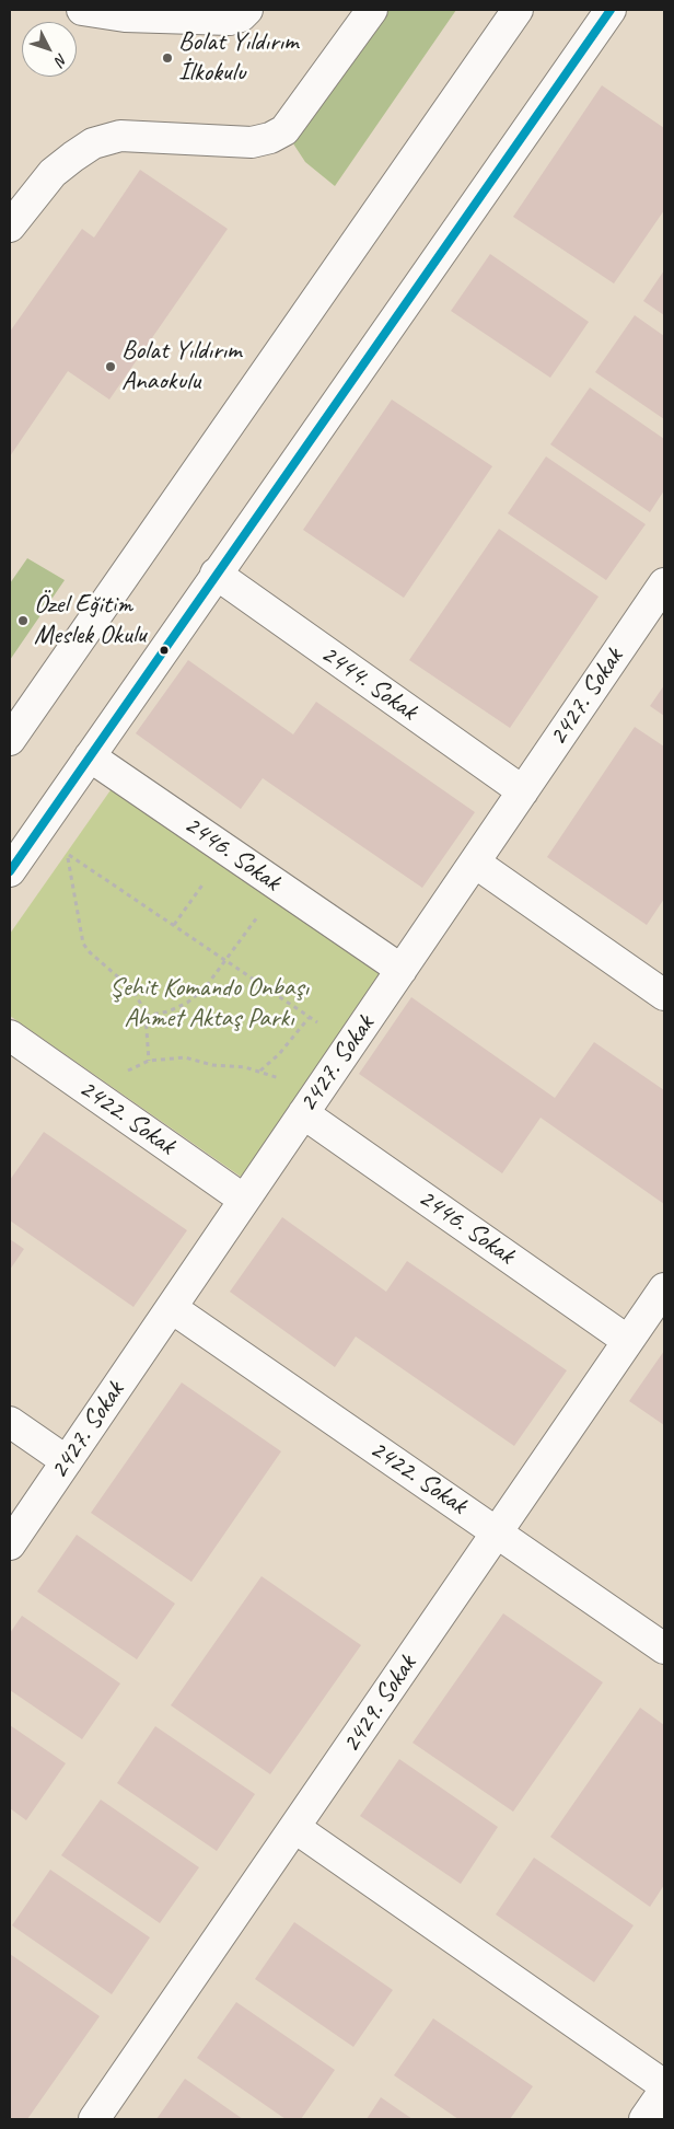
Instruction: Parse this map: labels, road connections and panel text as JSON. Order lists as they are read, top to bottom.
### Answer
{
  "streets": {
    "street": [
      "2444. Sokak",
      "2427. Sokak",
      "2446. Sokak",
      "2422. Sokak",
      "2429. Sokak"
    ]
  },
  "crossings": [
    ["2444. Sokak", "2427. Sokak"],
    ["2427. Sokak", "2446. Sokak"],
    ["2427. Sokak", "2422. Sokak"],
    ["2446. Sokak", "2429. Sokak"],
    ["2422. Sokak", "2429. Sokak"]
  ],
  "parks": ["Şehit Komando Onbaşı Ahmet Aktaş Parkı"],
  "places": ["Bolat Yıldırım İlkokulu", "Bolat Yıldırım Anaokulu", "Özel Eğitim Meslek Okulu"],
  "north": "bottom right"
}
